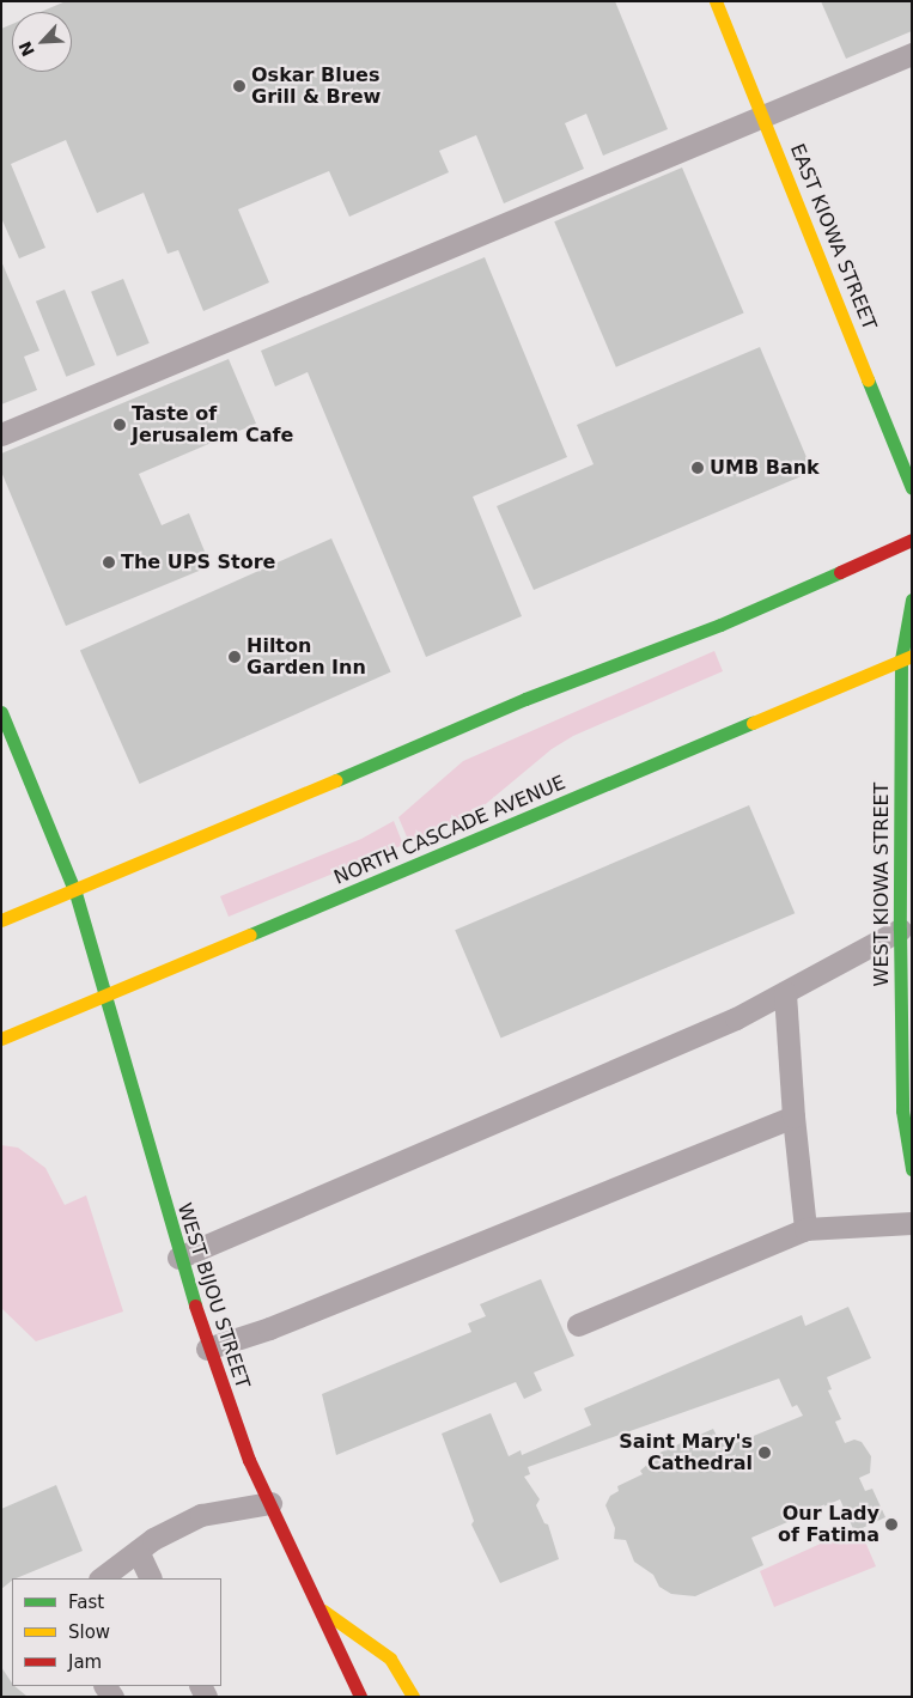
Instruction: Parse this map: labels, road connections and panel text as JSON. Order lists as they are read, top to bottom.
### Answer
{
  "streets": {
    "main road": [
      "EAST KIOWA STREET",
      "NORTH CASCADE AVENUE",
      "WEST KIOWA STREET",
      "WEST BIJOU STREET"
    ]
  },
  "crossings": [
    ["NORTH CASCADE AVENUE", "WEST KIOWA STREET"],
    ["NORTH CASCADE AVENUE", "WEST BIJOU STREET"]
  ],
  "places": [
    "Oskar Blues Grill & Brew",
    "Taste of Jerusalem Cafe",
    "UMB Bank",
    "The UPS Store",
    "Hilton Garden Inn",
    "Saint Mary's Cathedral",
    "Our Lady of Fatima"
  ],
  "legend": ["Fast", "Slow", "Jam"],
  "north": "bottom left"
}
